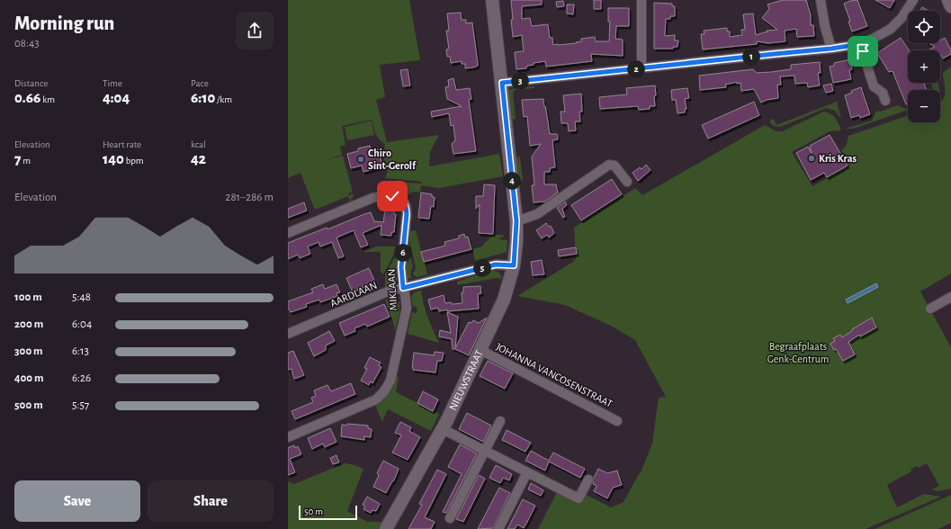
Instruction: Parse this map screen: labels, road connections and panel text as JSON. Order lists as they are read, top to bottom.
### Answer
{
  "streets": {
    "street": [
      "MIKLAAN",
      "AARDLAAN",
      "JOHANNA VANCOSENSTRAAT",
      "NIEUWSTRAAT"
    ]
  },
  "crossings": [
    ["MIKLAAN", "AARDLAAN"],
    ["AARDLAAN", "NIEUWSTRAAT"],
    ["JOHANNA VANCOSENSTRAAT", "NIEUWSTRAAT"]
  ],
  "parks": ["Begraafplaats Genk-Centrum"],
  "places": ["Kris Kras", "Chiro Sint-Gerolf"],
  "scale_bar": "50 m",
  "page": {
    "heading": ["Morning run", "08:43"],
    "map_buttons": ["+", "−"],
    "pins": [
      "1",
      "2",
      "3",
      "4",
      "6",
      "5"
    ],
    "stats": [
      ["Distance", "0.66 km"],
      ["Time", "4:04"],
      ["Pace", "6:10 /km"],
      ["Elevation", "7 m"],
      ["Heart rate", "140 bpm"],
      ["kcal", "42"]
    ],
    "chart": ["Elevation", "281–286 m"],
    "list": [
      {
        "name": "100 m",
        "note": "5:48"
      },
      {
        "name": "200 m",
        "note": "6:04"
      },
      {
        "name": "300 m",
        "note": "6:13"
      },
      {
        "name": "400 m",
        "note": "6:26"
      },
      {
        "name": "500 m",
        "note": "5:57"
      }
    ],
    "buttons": ["Save", "Share"],
    "scale": "50 m"
  }
}
